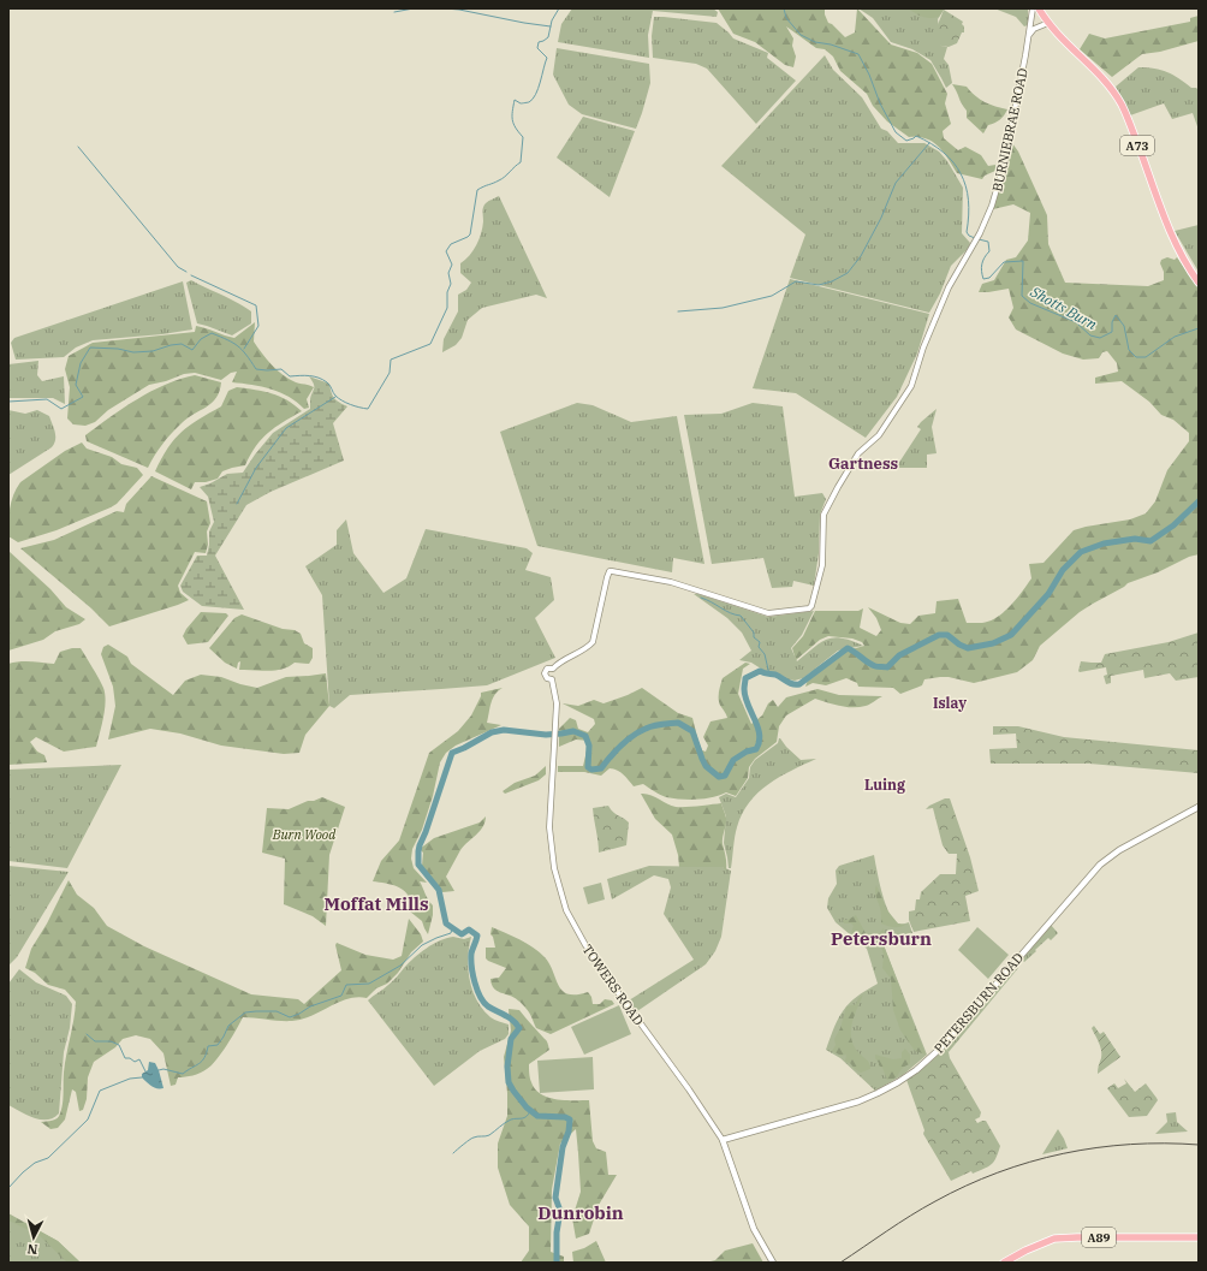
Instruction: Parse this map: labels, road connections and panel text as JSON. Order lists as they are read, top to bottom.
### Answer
{
  "streets": {
    "main road": [
      "A73",
      "TOWERS ROAD",
      "PETERSBURN ROAD",
      "A89"
    ],
    "street": ["BURNIEBRAE ROAD"]
  },
  "crossings": [
    ["BURNIEBRAE ROAD", "TOWERS ROAD"],
    ["TOWERS ROAD", "PETERSBURN ROAD"]
  ],
  "districts": [
    "Gartness",
    "Islay",
    "Luing",
    "Moffat Mills",
    "Petersburn",
    "Dunrobin"
  ],
  "water": ["Shotts Burn"],
  "parks": ["Burn Wood"],
  "north": "bottom"
}
